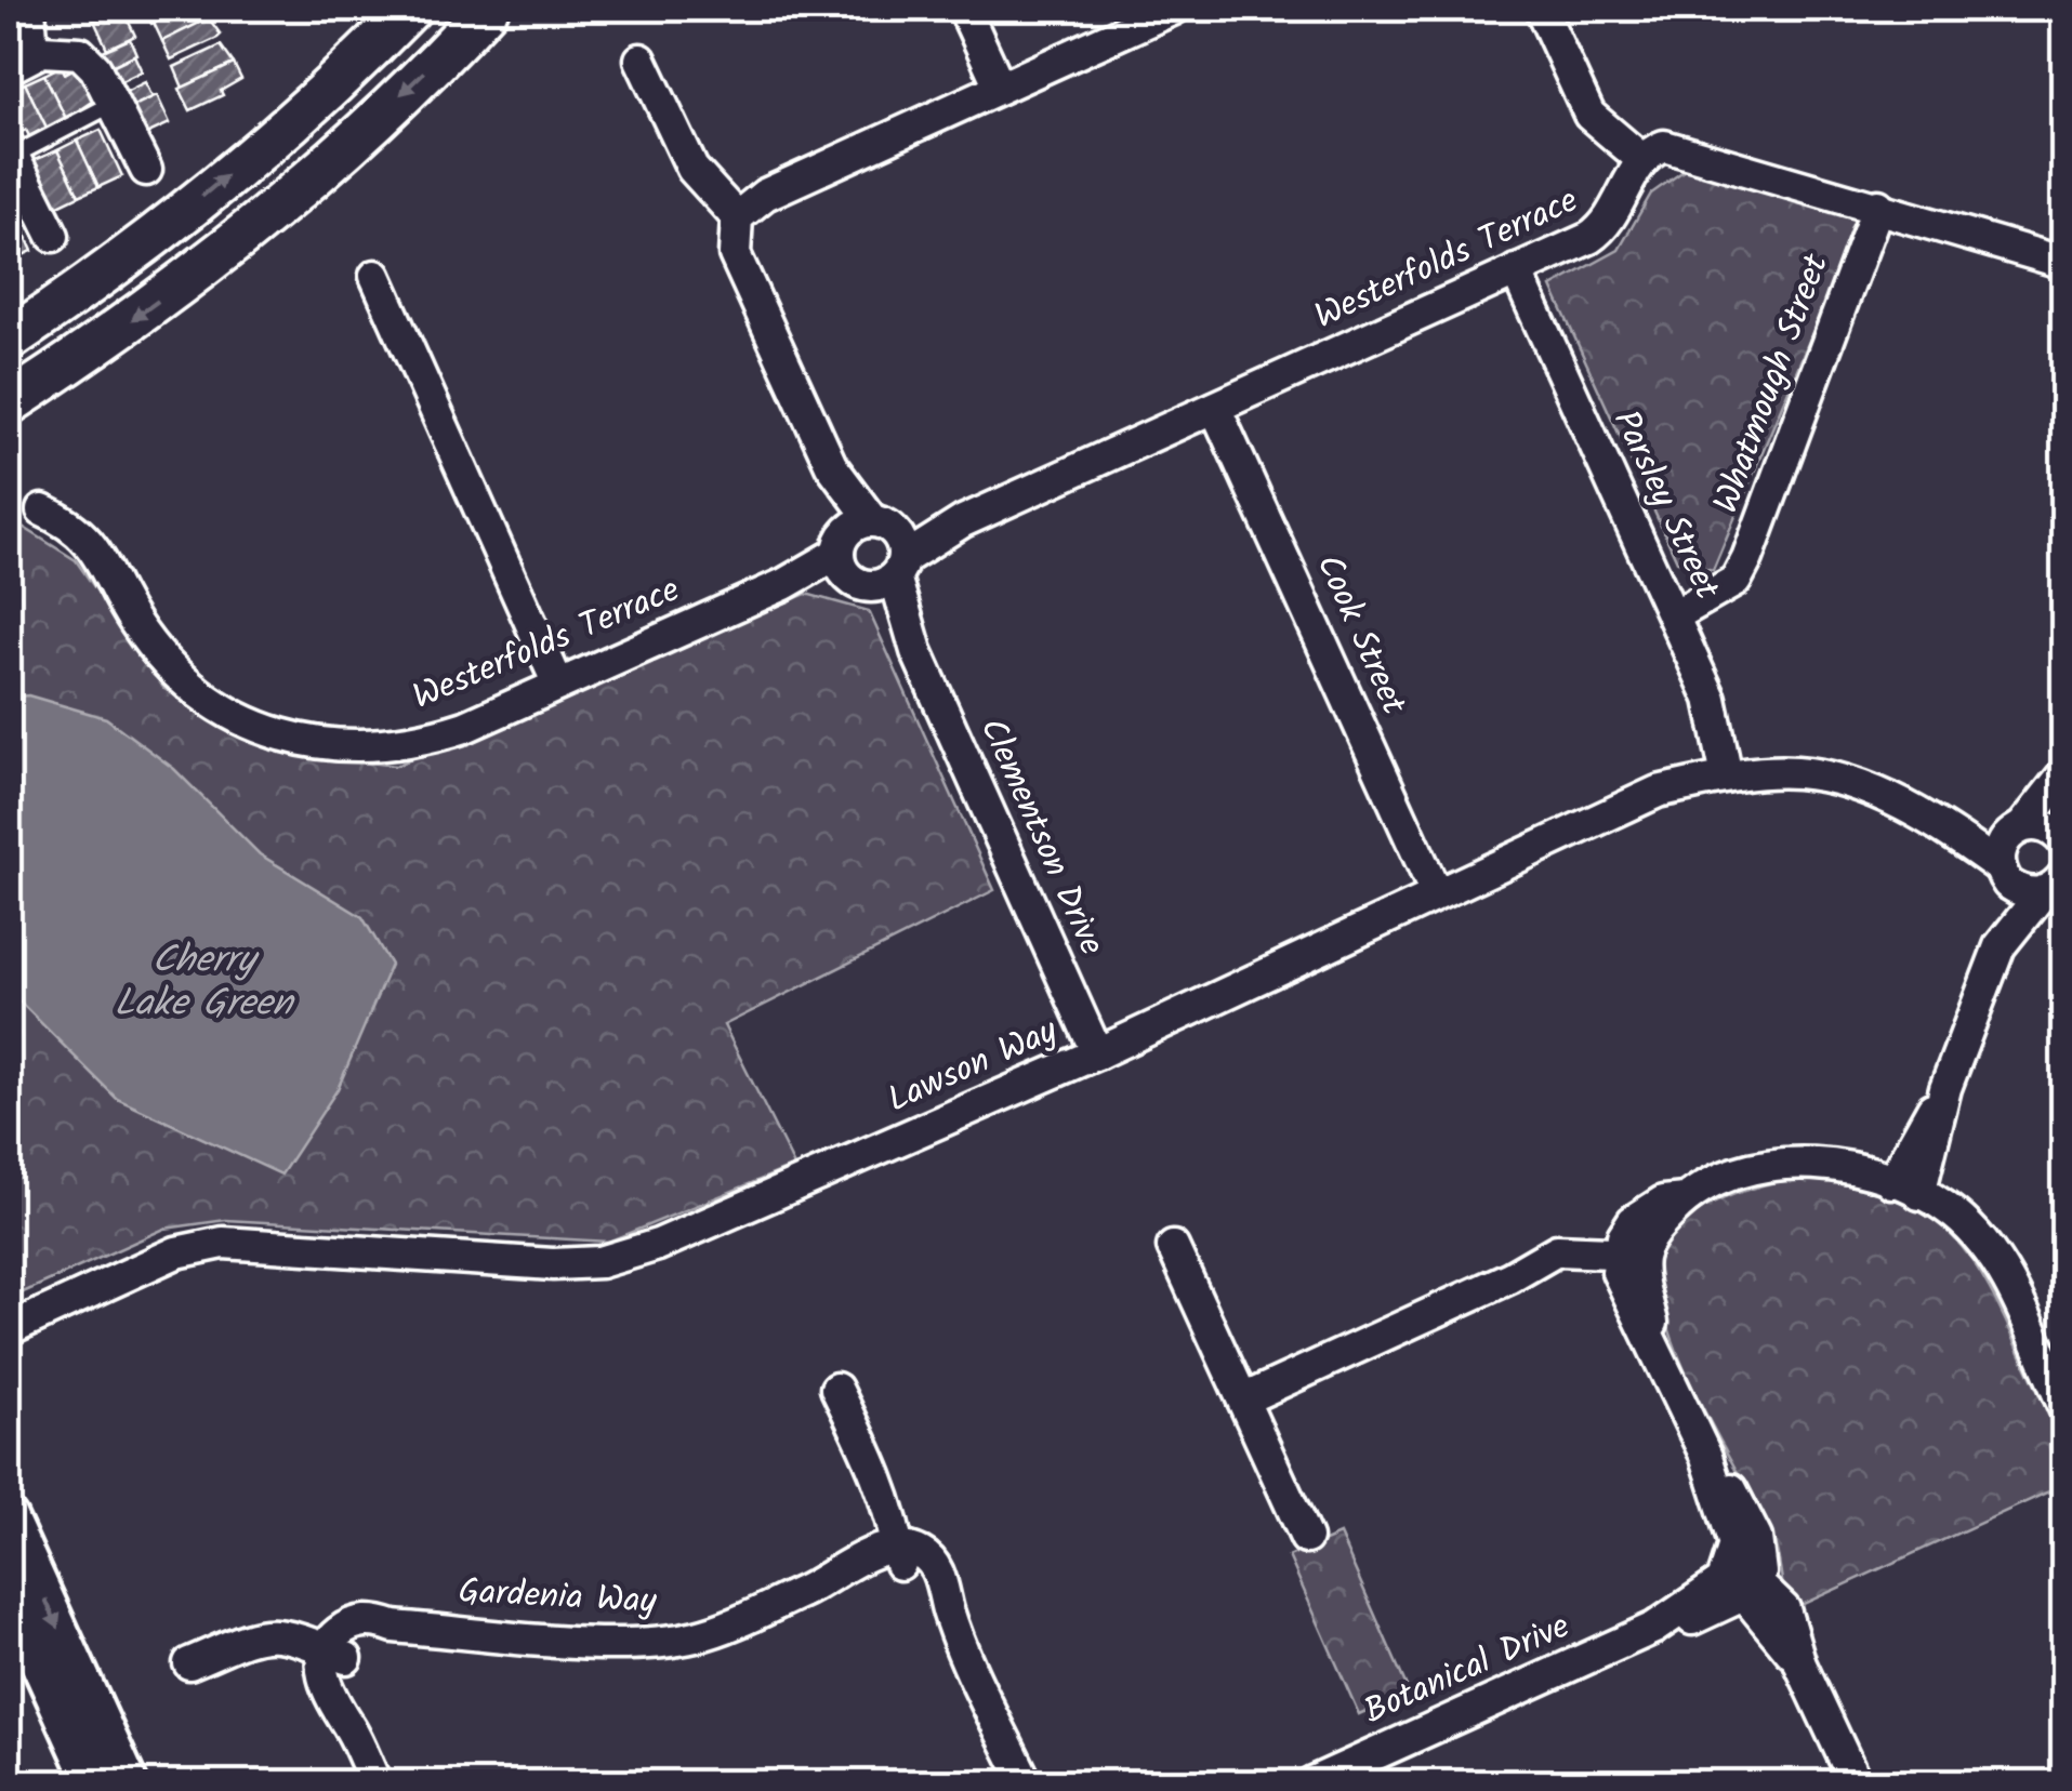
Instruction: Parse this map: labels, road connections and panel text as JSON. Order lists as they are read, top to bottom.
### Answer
{
  "streets": {
    "street": [
      "Westerfolds Terrace",
      "Whatmough Street",
      "Parsley Street",
      "Cook Street",
      "Clementson Drive",
      "Lawson Way",
      "Gardenia Way",
      "Botanical Drive"
    ]
  },
  "crossings": [
    ["Westerfolds Terrace", "Parsley Street"],
    ["Westerfolds Terrace", "Cook Street"],
    ["Westerfolds Terrace", "Clementson Drive"],
    ["Whatmough Street", "Parsley Street"],
    ["Parsley Street", "Lawson Way"],
    ["Cook Street", "Lawson Way"],
    ["Clementson Drive", "Lawson Way"]
  ],
  "water": ["Cherry Lake Green"]
}
